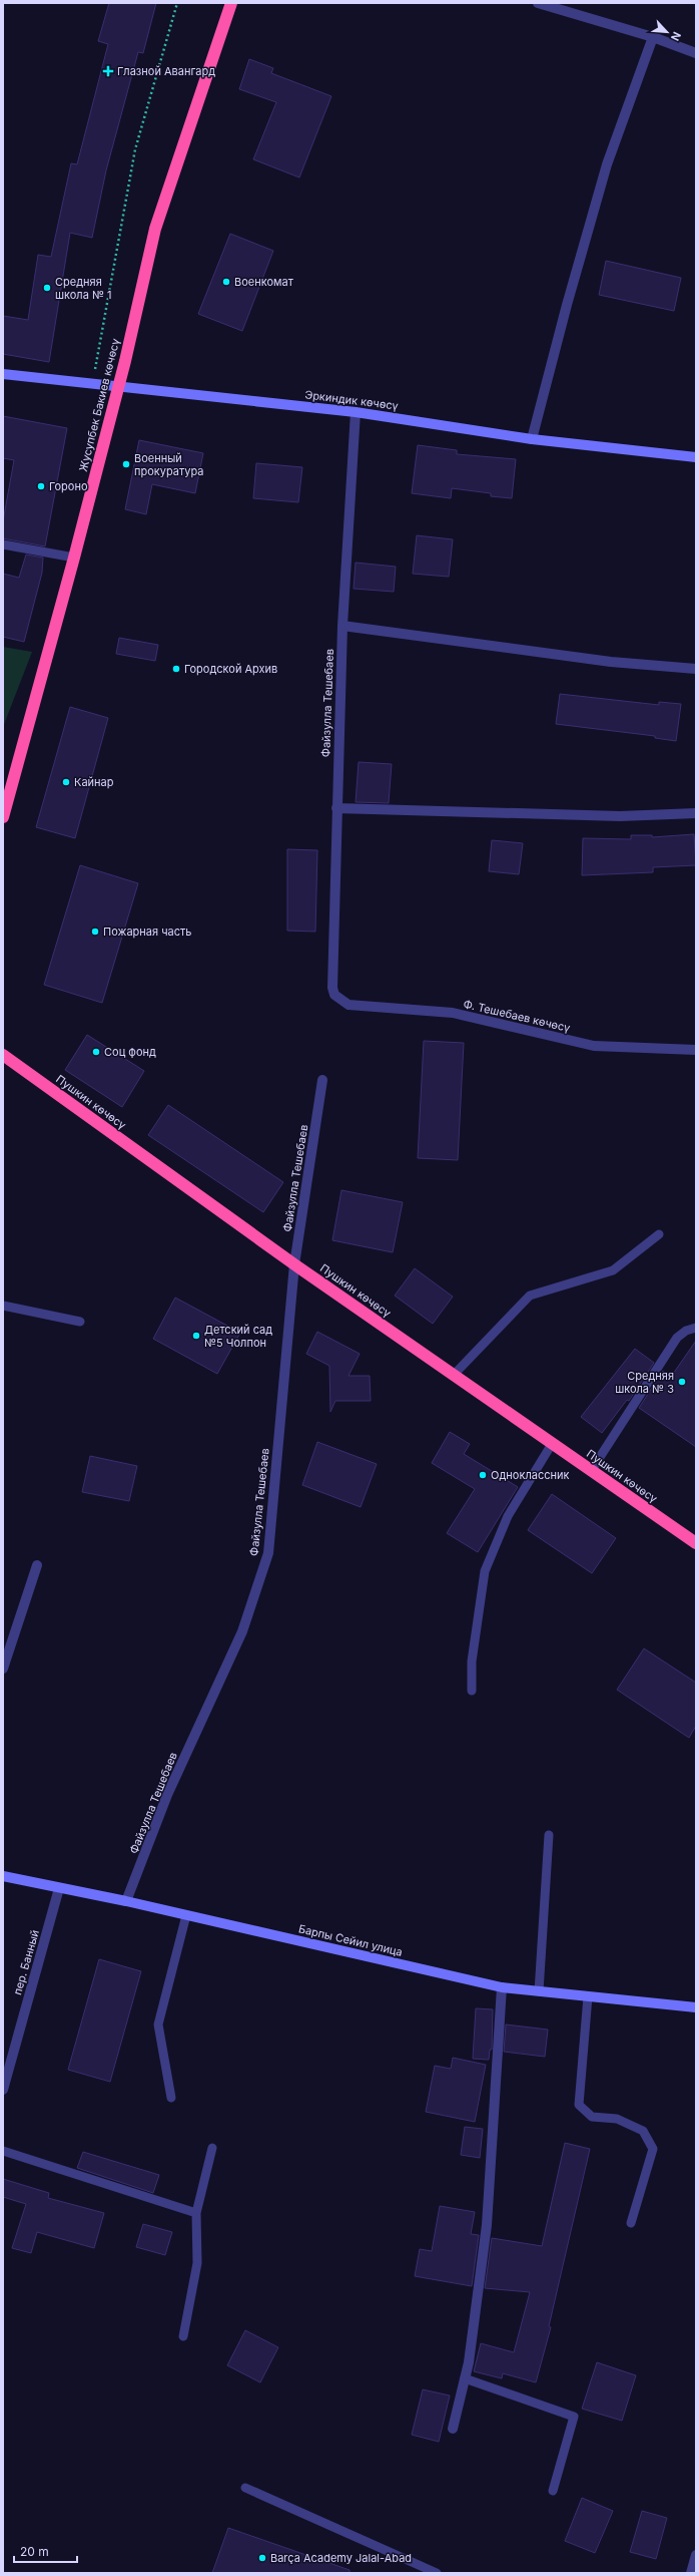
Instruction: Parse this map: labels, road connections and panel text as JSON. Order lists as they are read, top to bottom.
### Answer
{
  "streets": {
    "highway": ["Жусупбек Бакиев көчөсү", "Пушкин көчөсү"],
    "main road": ["Эркиндик көчөсү", "Барпы Сейил улица"],
    "street": ["Файзулла Тешебаев", "Ф. Тешебаев көчөсү", "пер. Банный"]
  },
  "crossings": [
    ["Эркиндик көчөсү", "Жусупбек Бакиев көчөсү"],
    ["Эркиндик көчөсү", "Файзулла Тешебаев"],
    ["Файзулла Тешебаев", "Ф. Тешебаев көчөсү"],
    ["Файзулла Тешебаев", "Пушкин көчөсү"],
    ["Файзулла Тешебаев", "Барпы Сейил улица"],
    ["Барпы Сейил улица", "пер. Банный"]
  ],
  "places": {
    "health": ["Глазной Авангард"],
    "other": [
      "Военкомат",
      "Средняя школа № 1",
      "Военный прокуратура",
      "Гороно",
      "Городской Архив",
      "Кайнар",
      "Пожарная часть",
      "Соц фонд",
      "Детский сад №5 Чолпон",
      "Средняя школа № 3",
      "Одноклассник",
      "Barça Academy Jalal-Abad"
    ]
  },
  "scale_bar": "20 m",
  "north": "bottom right"
}
